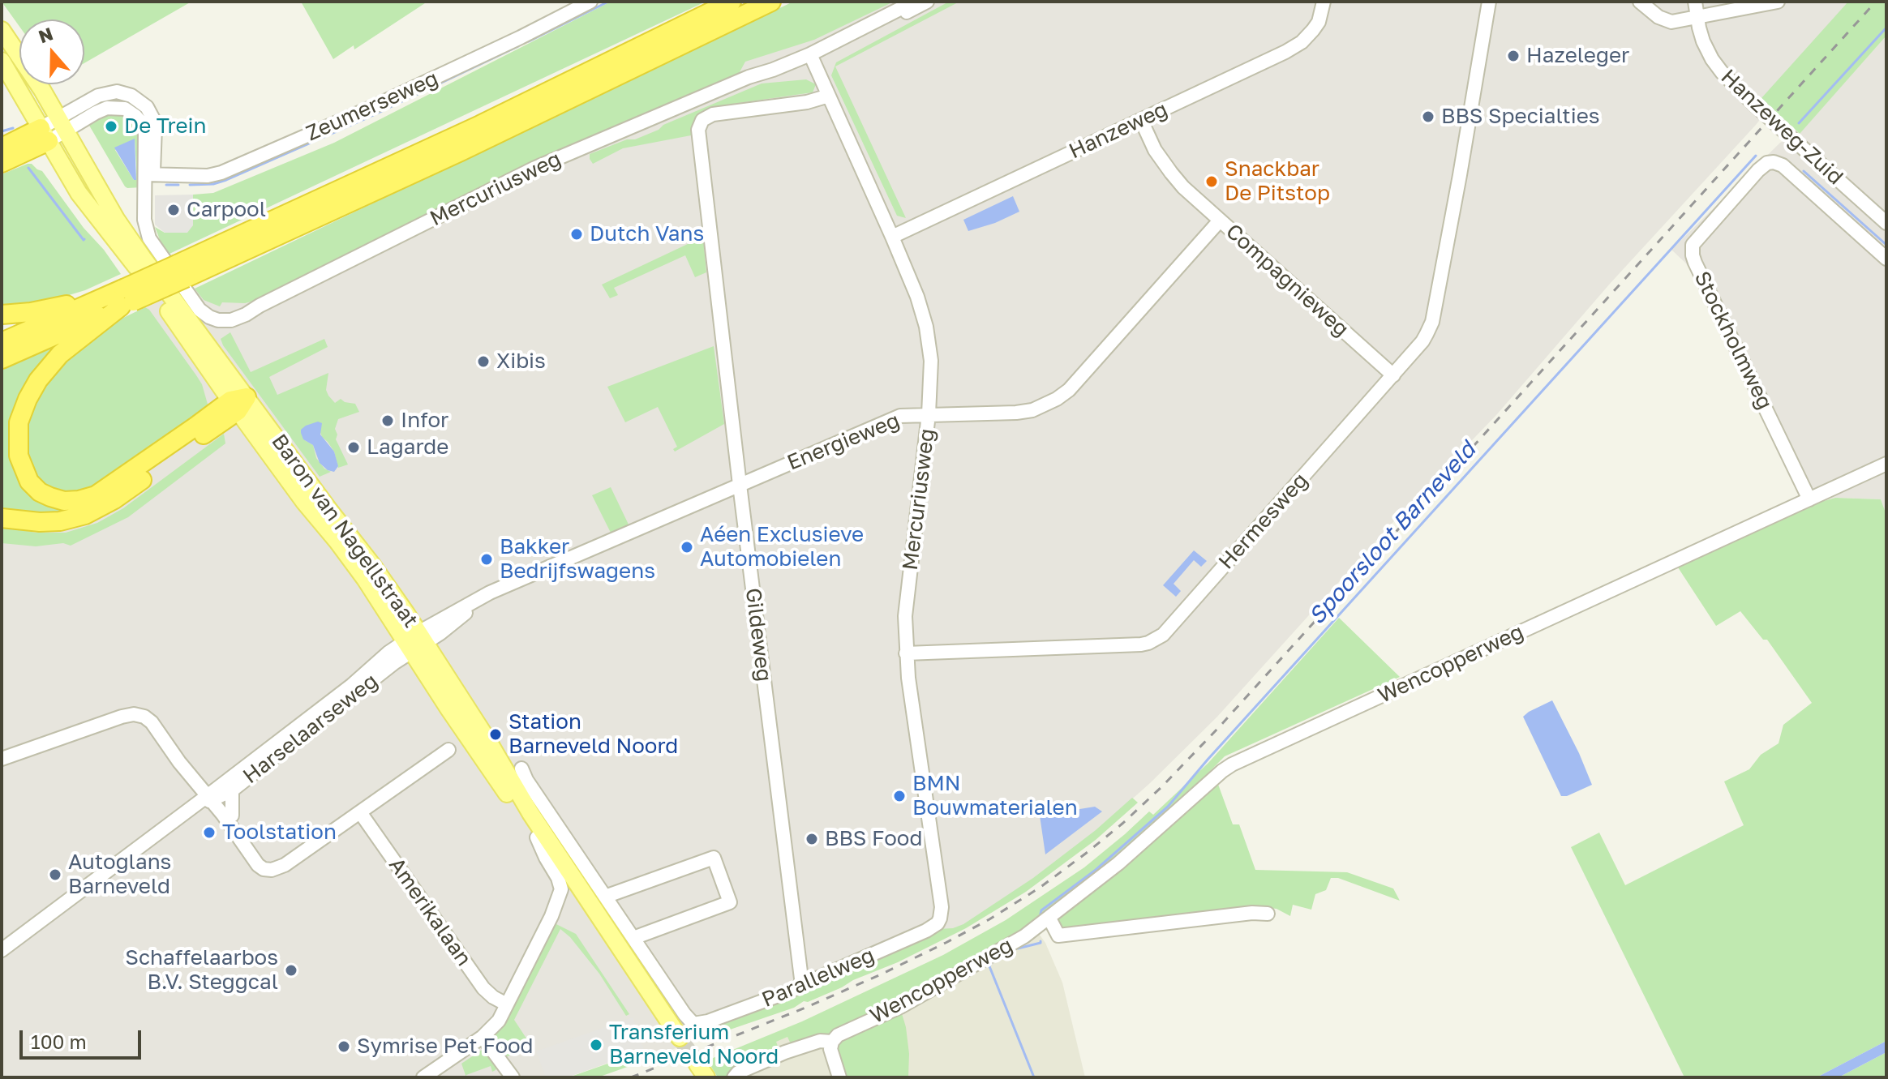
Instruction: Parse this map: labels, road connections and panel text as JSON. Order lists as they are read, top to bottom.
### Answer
{
  "streets": {
    "main road": ["Baron van Nagellstraat"],
    "street": [
      "Zeumerseweg",
      "Hanzeweg-Zuid",
      "Hanzeweg",
      "Mercuriusweg",
      "Compagnieweg",
      "Stockholmweg",
      "Energieweg",
      "Hermesweg",
      "Gildeweg",
      "Wencopperweg",
      "Harselaarseweg",
      "Amerikalaan",
      "Parallelweg"
    ]
  },
  "crossings": [
    ["Zeumerseweg", "Mercuriusweg"],
    ["Hanzeweg", "Mercuriusweg"],
    ["Hanzeweg", "Compagnieweg"],
    ["Mercuriusweg", "Energieweg"],
    ["Mercuriusweg", "Hermesweg"],
    ["Mercuriusweg", "Baron van Nagellstraat"],
    ["Mercuriusweg", "Gildeweg"],
    ["Mercuriusweg", "Parallelweg"],
    ["Compagnieweg", "Energieweg"],
    ["Compagnieweg", "Hermesweg"],
    ["Stockholmweg", "Wencopperweg"],
    ["Energieweg", "Baron van Nagellstraat"],
    ["Energieweg", "Gildeweg"],
    ["Energieweg", "Harselaarseweg"],
    ["Baron van Nagellstraat", "Harselaarseweg"],
    ["Baron van Nagellstraat", "Amerikalaan"],
    ["Gildeweg", "Parallelweg"]
  ],
  "water": ["Spoorsloot Barneveld"],
  "places": [
    "Hazeleger",
    "BBS Specialties",
    "De Trein",
    "Snackbar De Pitstop",
    "Carpool",
    "Dutch Vans",
    "Xibis",
    "Infor",
    "Lagarde",
    "Aéen Exclusieve Automobielen",
    "Bakker Bedrijfswagens",
    "Station Barneveld Noord",
    "BMN Bouwmaterialen",
    "Toolstation",
    "BBS Food",
    "Autoglans Barneveld",
    "Schaffelaarbos B.V. Steggcal",
    "Transferium Barneveld Noord",
    "Symrise Pet Food"
  ],
  "scale_bar": "100 m",
  "north": "top"
}
